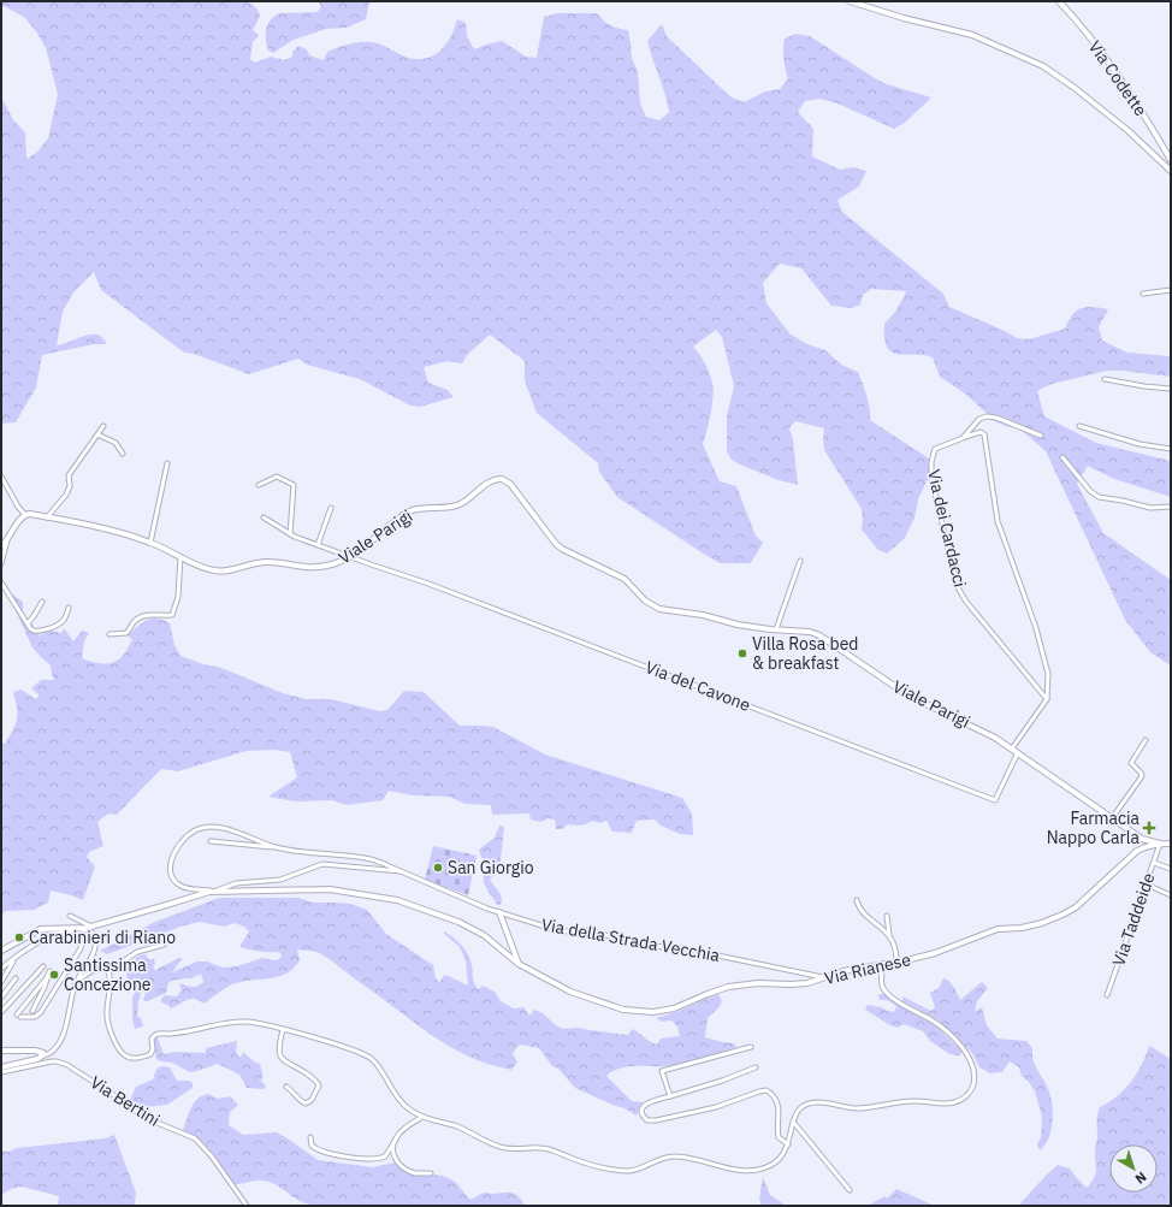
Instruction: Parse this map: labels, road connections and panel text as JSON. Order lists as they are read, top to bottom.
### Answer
{
  "streets": {
    "street": [
      "Via Codette",
      "Via dei Cardacci",
      "Viale Parigi",
      "Via del Cavone",
      "Via Taddeide",
      "Via della Strada Vecchia",
      "Via Rianese",
      "Via Bertini"
    ]
  },
  "crossings": [
    ["Viale Parigi", "Via del Cavone"],
    ["Viale Parigi", "Via Taddeide"],
    ["Viale Parigi", "Via Rianese"],
    ["Via Taddeide", "Via Rianese"],
    ["Via della Strada Vecchia", "Via Rianese"]
  ],
  "places": {
    "other": [
      "Villa Rosa bed & breakfast",
      "San Giorgio",
      "Carabinieri di Riano",
      "Santissima Concezione"
    ],
    "health": ["Farmacia Nappo Carla"]
  },
  "north": "bottom right"
}
